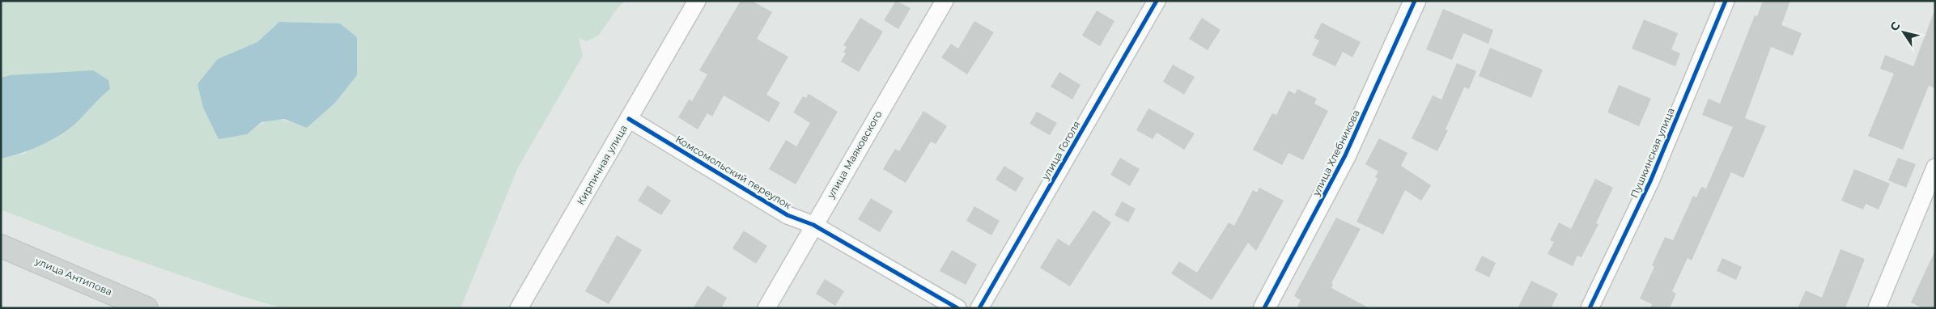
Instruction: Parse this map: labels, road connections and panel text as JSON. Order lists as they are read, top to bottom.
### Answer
{
  "streets": {
    "main road": ["улица Антипова"],
    "street": [
      "улица Гоголя",
      "улица Хлебникова",
      "Пушкинская улица",
      "улица Маяковского",
      "Кирпичная улица",
      "Комсомольский переулок"
    ]
  },
  "crossings": [
    ["улица Маяковского", "Комсомольский переулок"],
    ["Кирпичная улица", "Комсомольский переулок"]
  ],
  "north": "top left"
}
